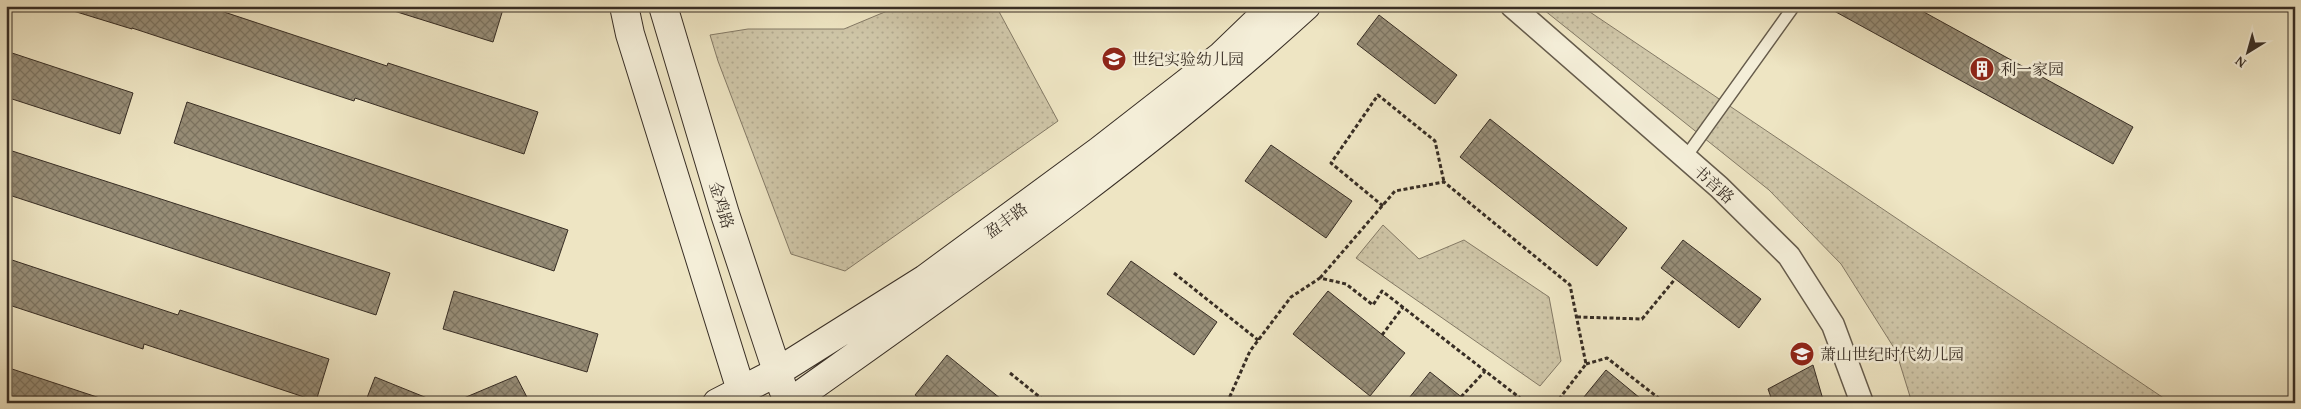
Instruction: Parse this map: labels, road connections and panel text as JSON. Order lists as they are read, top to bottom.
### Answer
{
  "streets": {
    "main road": ["金鸡路", "盈丰路"],
    "street": ["书音路"]
  },
  "crossings": [
    ["金鸡路", "盈丰路"]
  ],
  "places": {
    "school or university": ["世纪实验幼儿园", "萧山世纪时代幼儿园"],
    "building": ["利一家园"]
  },
  "north": "bottom left"
}
